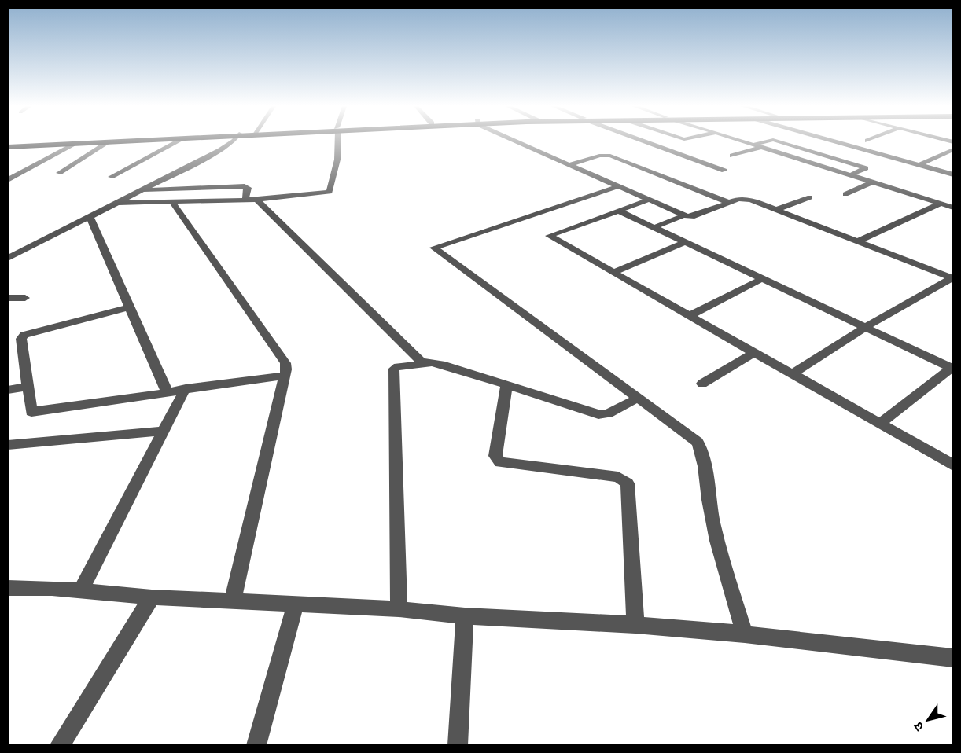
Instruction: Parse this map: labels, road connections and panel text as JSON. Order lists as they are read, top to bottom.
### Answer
{
  "north": "bottom left"
}
